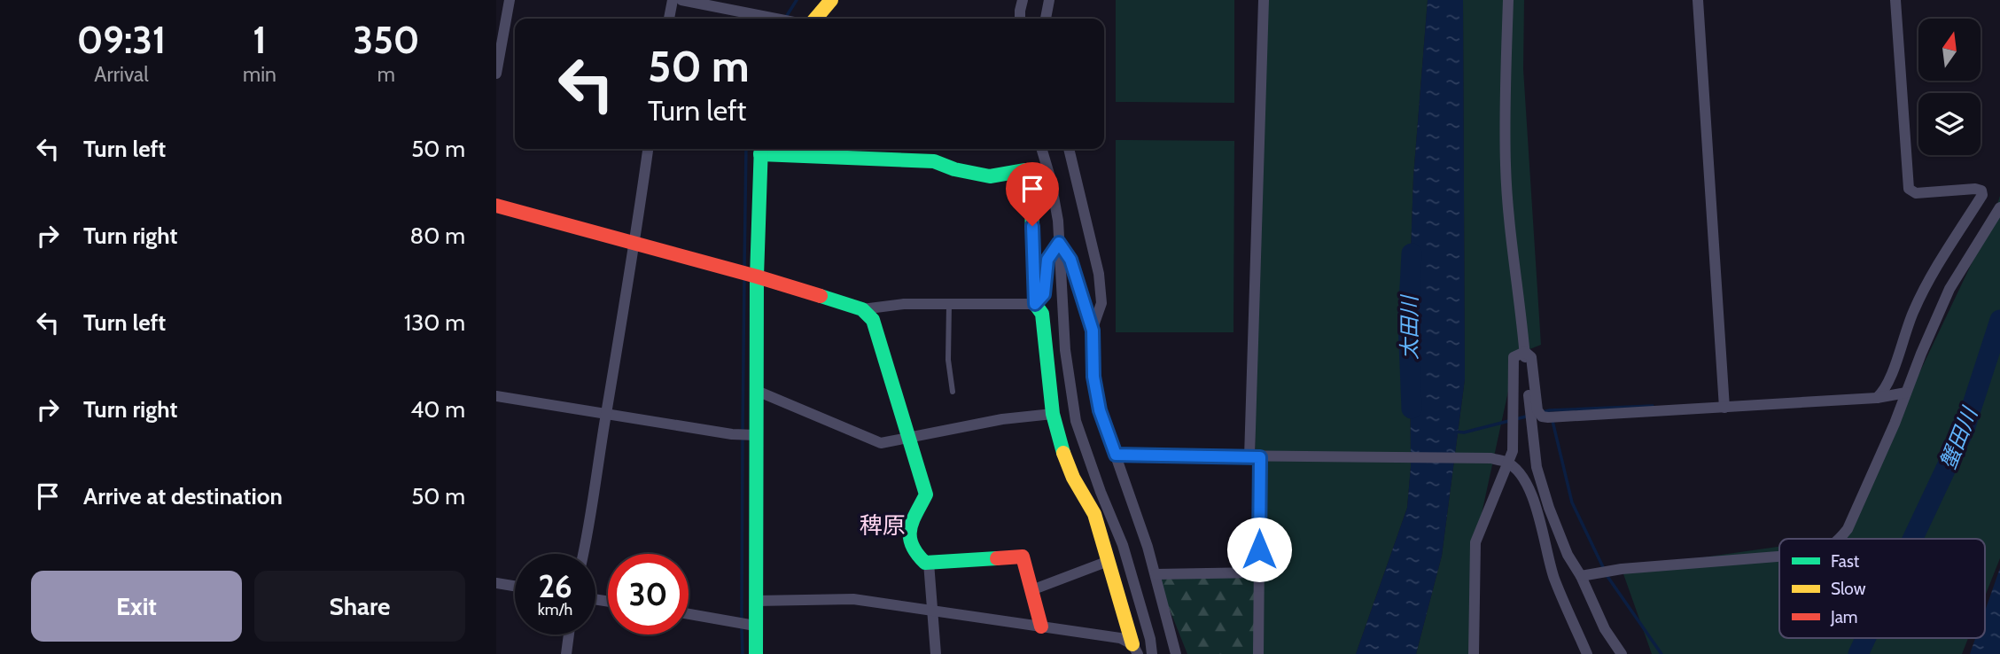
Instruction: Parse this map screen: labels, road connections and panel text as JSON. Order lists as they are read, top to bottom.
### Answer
{
  "districts": ["稗原"],
  "water": ["太田川", "蟹田川"],
  "legend": ["Fast", "Slow", "Jam"],
  "north": "top",
  "page": {
    "eta": [
      "09:31",
      "Arrival",
      "1",
      "min",
      "350",
      "m"
    ],
    "turn": ["50 m", "Turn left"],
    "list": [
      {
        "name": "Turn left",
        "value": "50 m"
      },
      {
        "name": "Turn right",
        "value": "80 m"
      },
      {
        "name": "Turn left",
        "value": "130 m"
      },
      {
        "name": "Turn right",
        "value": "40 m"
      },
      {
        "name": "Arrive at destination",
        "value": "50 m"
      }
    ],
    "speed": "26 km/h",
    "limit": "30",
    "buttons": ["Exit", "Share"]
  }
}
